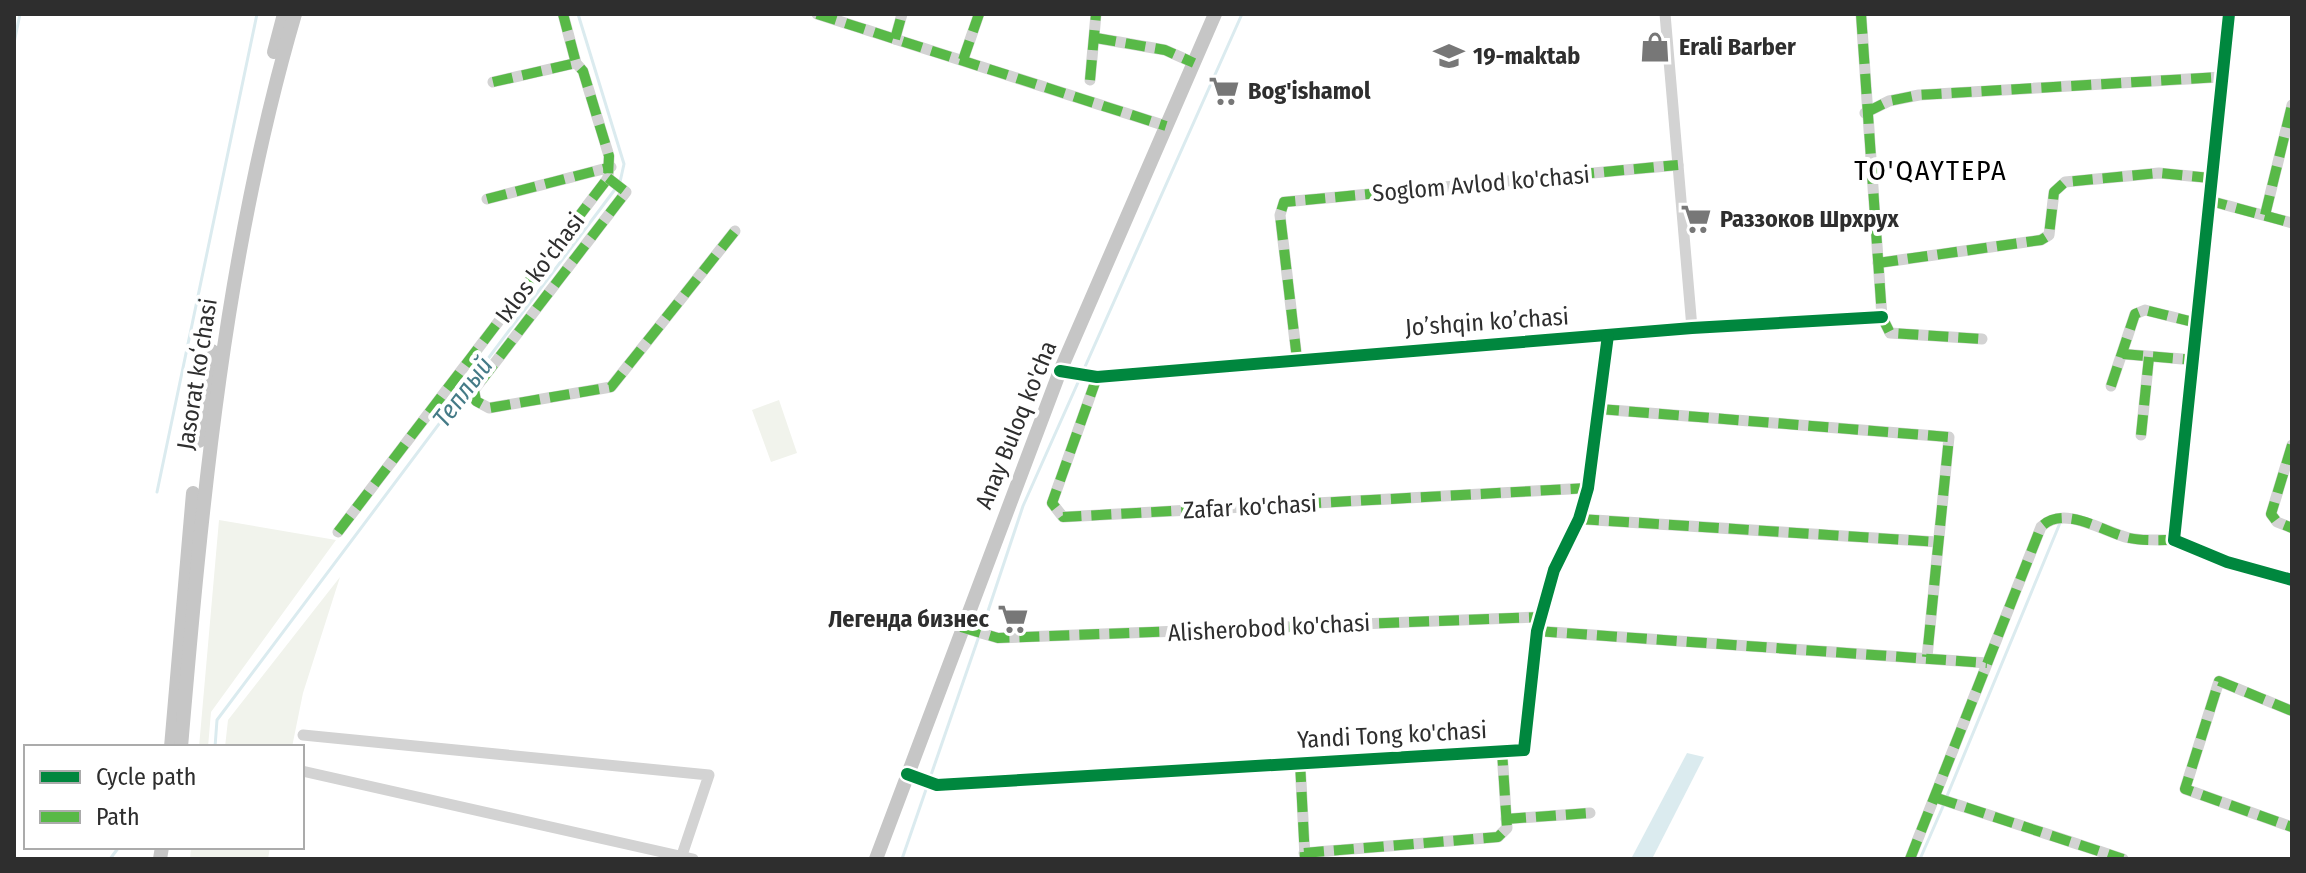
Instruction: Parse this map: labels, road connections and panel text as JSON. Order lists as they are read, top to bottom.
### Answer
{
  "streets": {
    "main road": ["Jasorat koʻchasi", "Anay Buloq ko'cha"],
    "street": [
      "Soglom Avlod ko'chasi",
      "Ixlos ko'chasi",
      "Joʼshqin koʼchasi",
      "Zafar ko'chasi",
      "Alisherobod ko'chasi",
      "Yandi Tong ko'chasi"
    ]
  },
  "crossings": [
    ["Soglom Avlod ko'chasi", "Joʼshqin koʼchasi"],
    ["Joʼshqin koʼchasi", "Anay Buloq ko'cha"],
    ["Joʼshqin koʼchasi", "Zafar ko'chasi"],
    ["Joʼshqin koʼchasi", "Yandi Tong ko'chasi"],
    ["Anay Buloq ko'cha", "Alisherobod ko'chasi"],
    ["Anay Buloq ko'cha", "Yandi Tong ko'chasi"],
    ["Zafar ko'chasi", "Yandi Tong ko'chasi"],
    ["Alisherobod ko'chasi", "Yandi Tong ko'chasi"]
  ],
  "districts": ["TO'QAYTEPA"],
  "water": ["Теплый"],
  "places": {
    "shop": ["Erali Barber"],
    "school or university": ["19-maktab"],
    "supermarket": ["Bog'ishamol", "Раззоков Шрхрух", "Легенда бизнес"]
  },
  "legend": ["Cycle path", "Path"]
}
